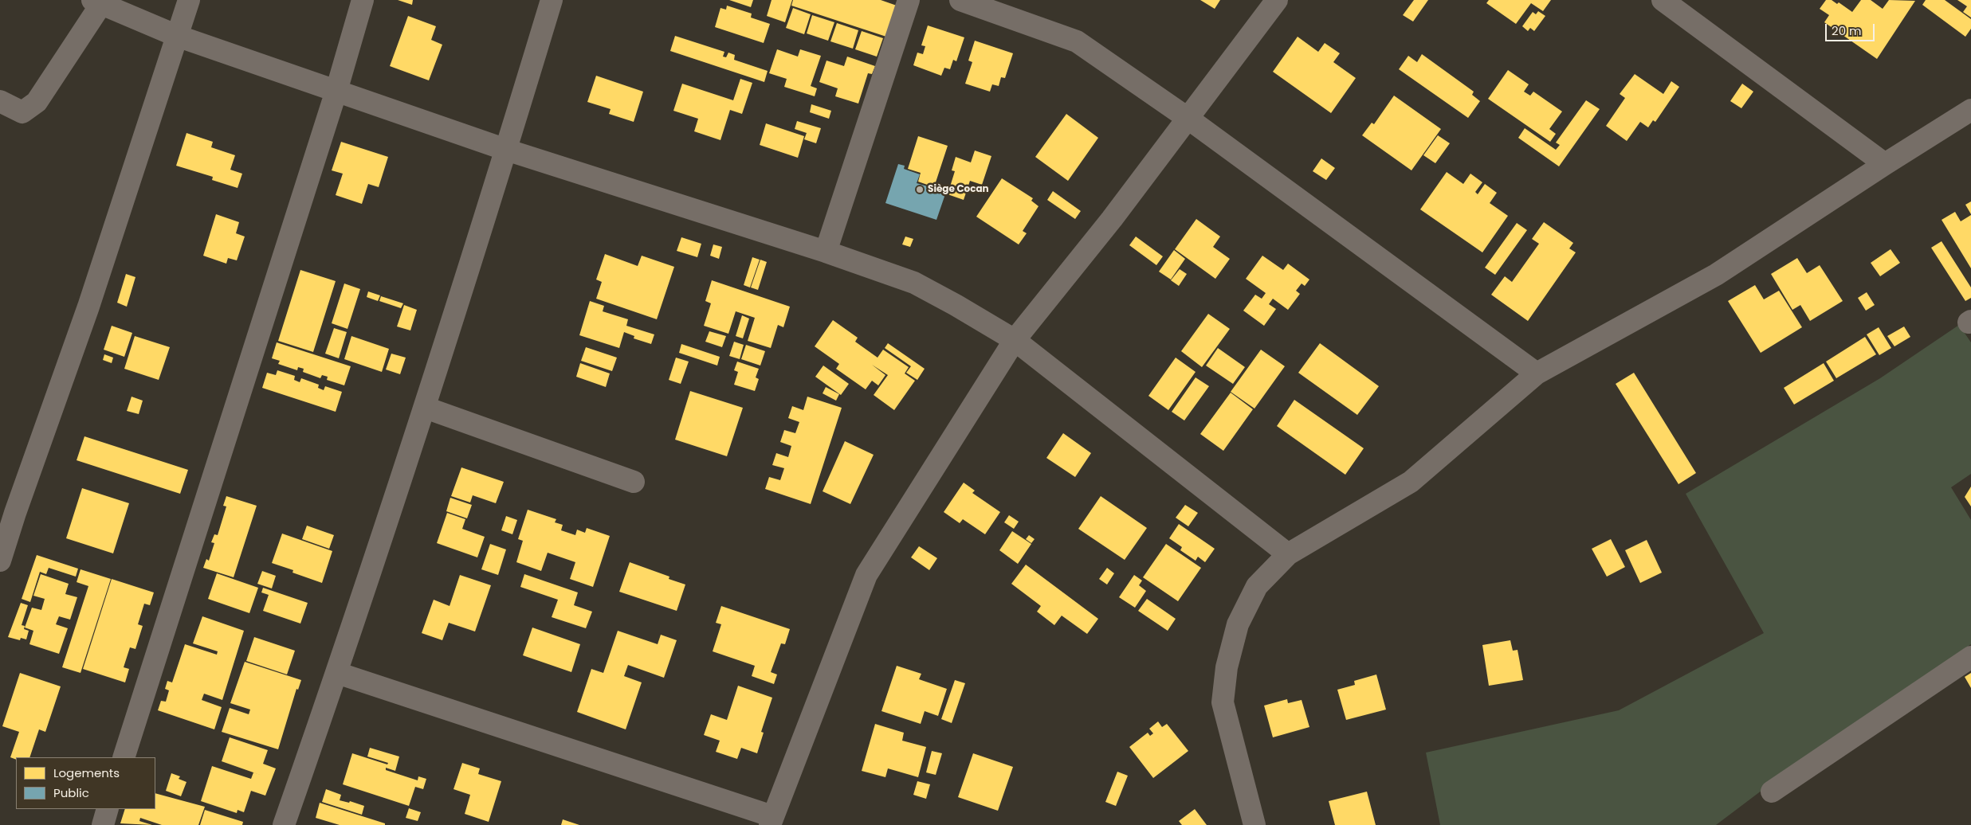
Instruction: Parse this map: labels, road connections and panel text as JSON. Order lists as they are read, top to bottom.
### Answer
{
  "places": ["Siège Cocan"],
  "legend": ["Logements", "Public"],
  "scale_bar": "20 m"
}
